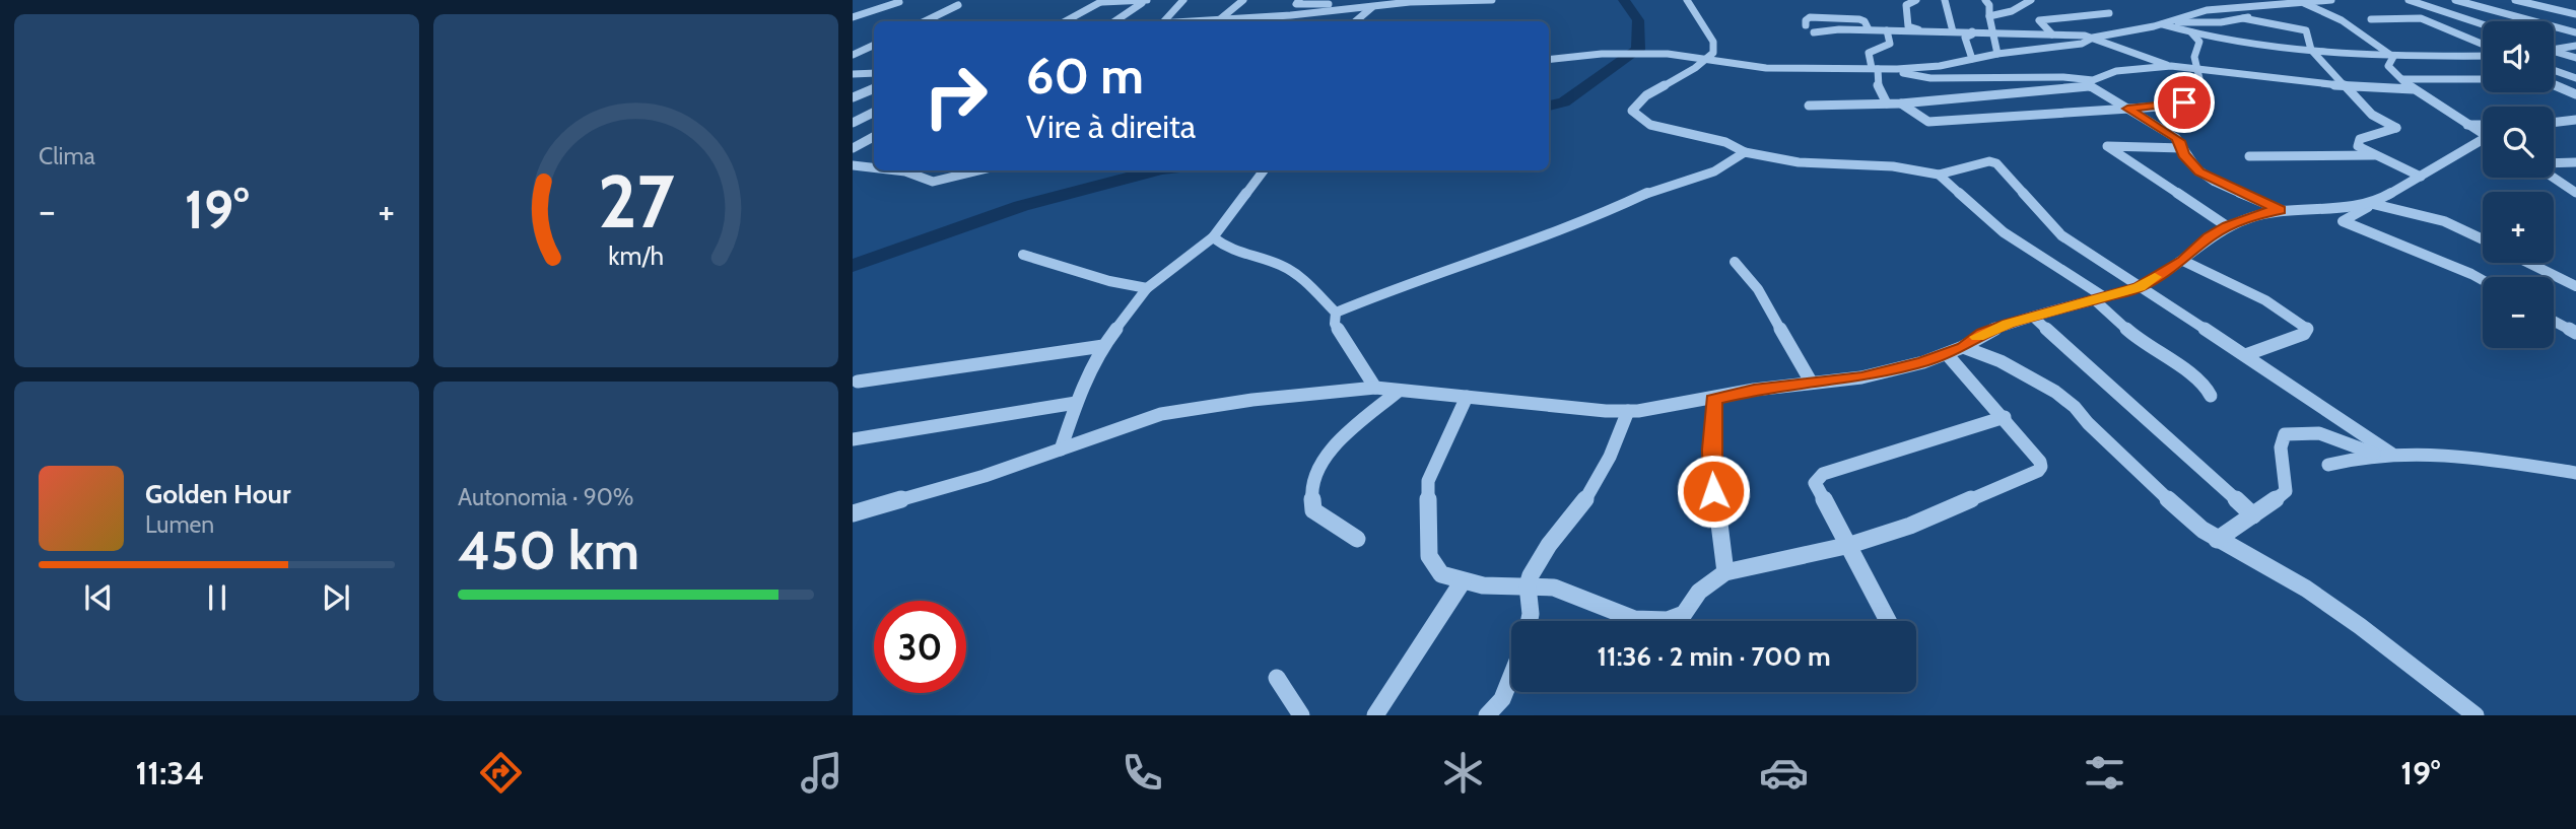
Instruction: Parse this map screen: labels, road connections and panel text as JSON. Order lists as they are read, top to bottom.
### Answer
{
  "page": {
    "tile": [
      "Clima",
      ["Autonomia · 90%", "450 km"]
    ],
    "map_buttons": ["+", "−"],
    "turn": ["60 m", "Vire à direita"],
    "heat": ["−", "19°", "+"],
    "song": ["Golden Hour", "Lumen"],
    "limit": "30",
    "trip": "11:36 · 2 min · 700 m",
    "tabs": ["11:34", "19°"],
    "gauge": ["27", "km/h"]
  }
}
